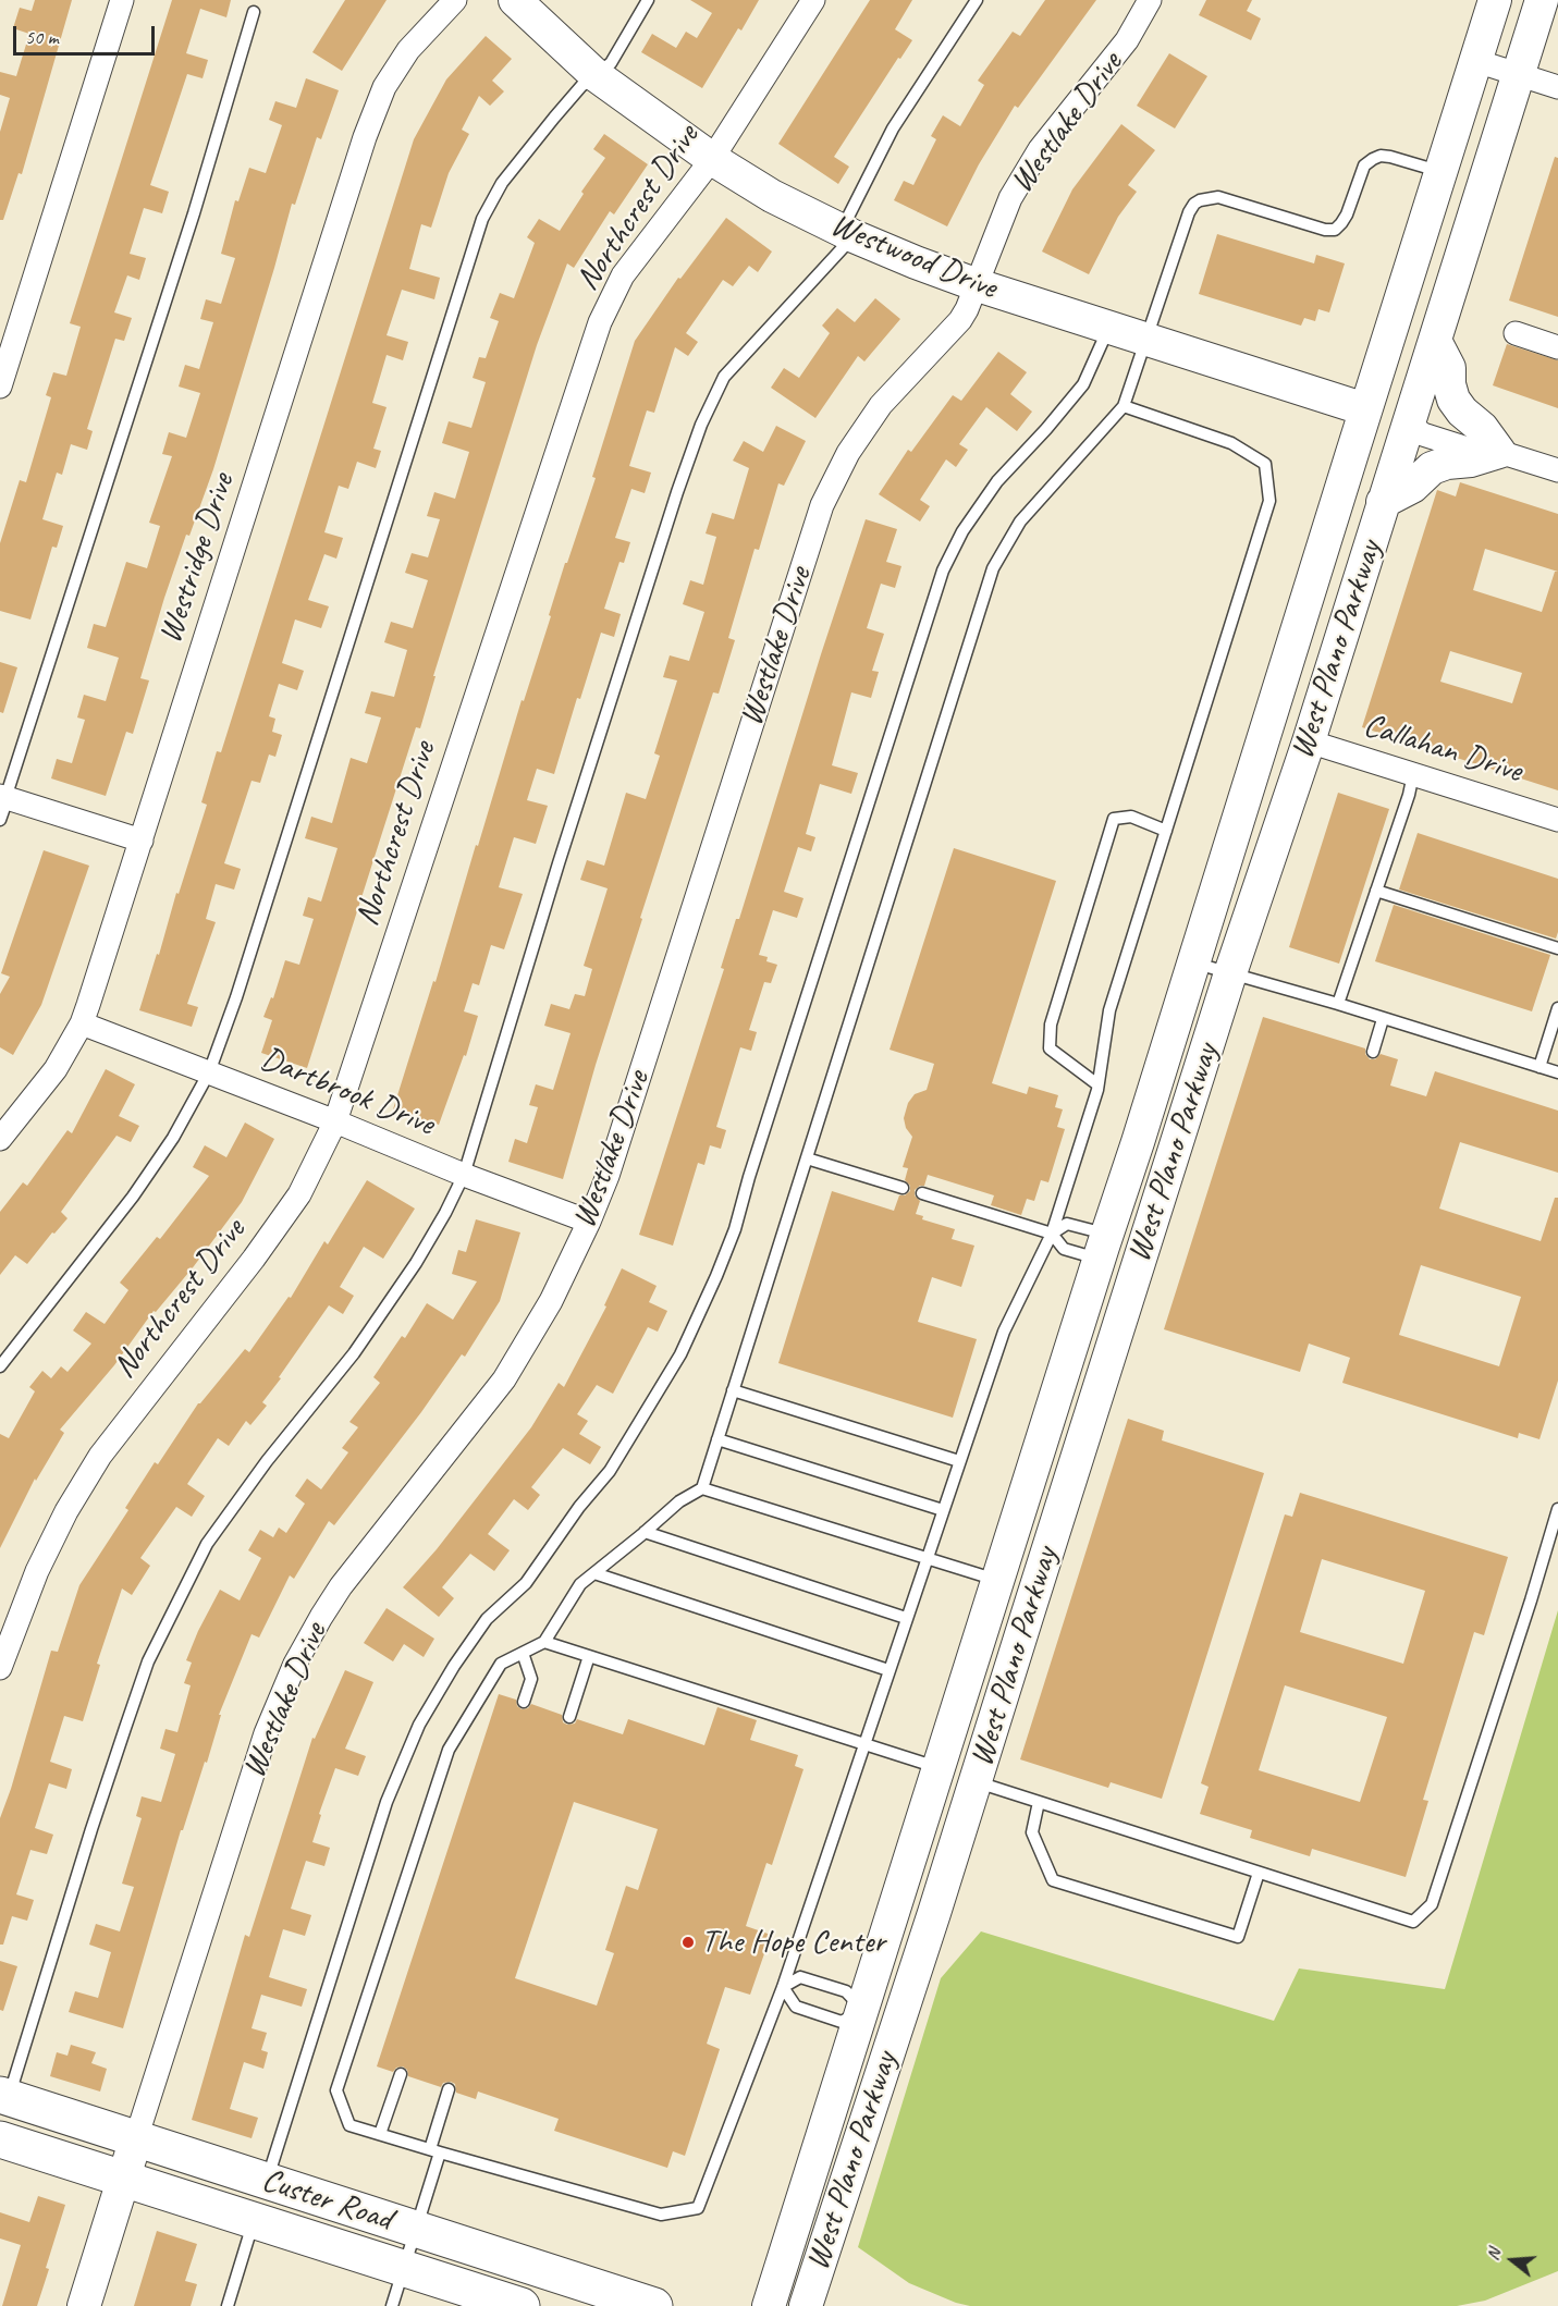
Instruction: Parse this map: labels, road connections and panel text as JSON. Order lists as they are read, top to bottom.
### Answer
{
  "streets": {
    "main road": [
      "Westlake Drive",
      "Westwood Drive",
      "West Plano Parkway",
      "Custer Road"
    ],
    "street": [
      "Northcrest Drive",
      "Westridge Drive",
      "Callahan Drive",
      "Dartbrook Drive"
    ]
  },
  "crossings": [
    ["Westlake Drive", "Westwood Drive"],
    ["Westlake Drive", "Dartbrook Drive"],
    ["Westlake Drive", "Custer Road"],
    ["Northcrest Drive", "Westwood Drive"],
    ["Northcrest Drive", "Dartbrook Drive"],
    ["Westwood Drive", "West Plano Parkway"],
    ["Westridge Drive", "Dartbrook Drive"],
    ["West Plano Parkway", "Callahan Drive"]
  ],
  "places": ["The Hope Center"],
  "scale_bar": "50 m",
  "north": "left"
}
